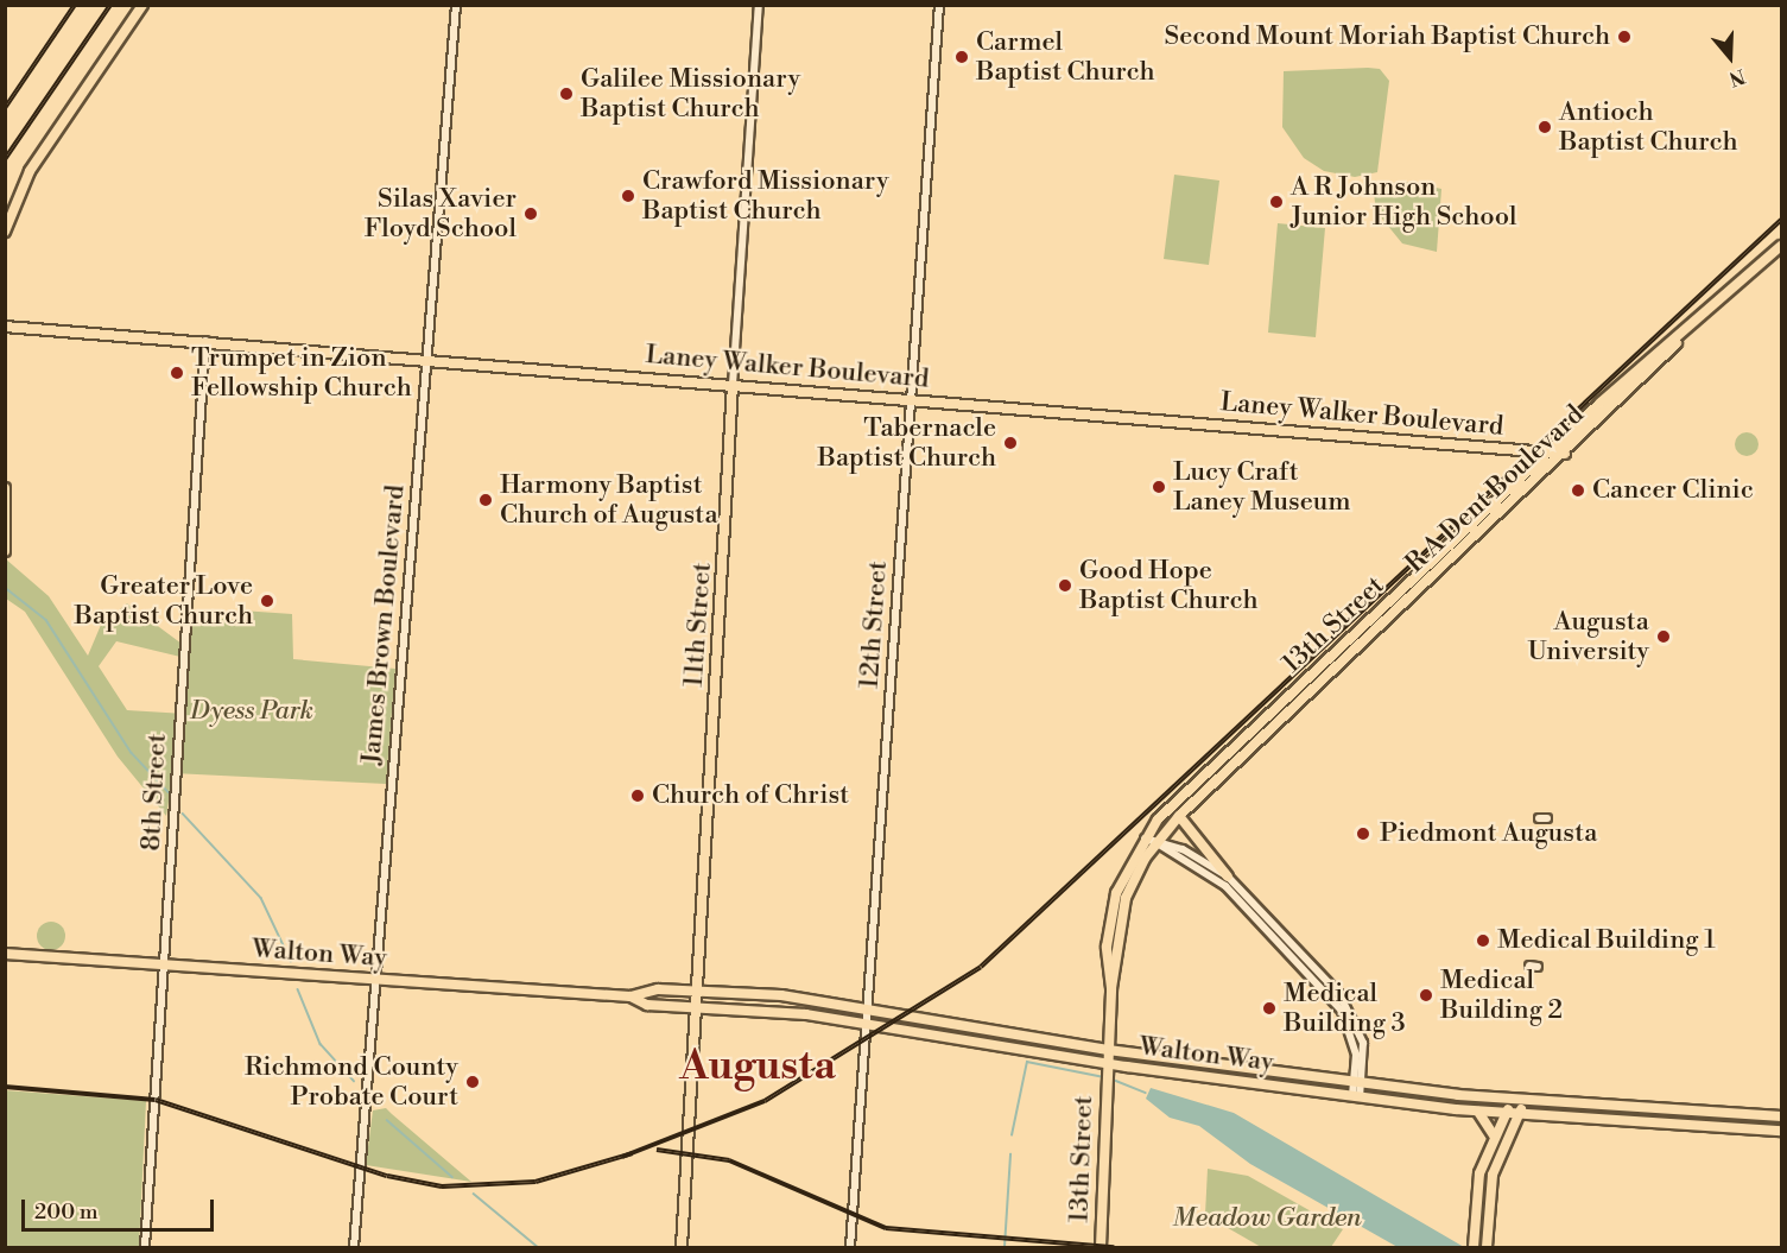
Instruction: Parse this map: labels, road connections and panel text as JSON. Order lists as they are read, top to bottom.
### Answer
{
  "streets": {
    "main road": [
      "Laney Walker Boulevard",
      "R A Dent Boulevard",
      "11th Street",
      "13th Street",
      "Walton Way"
    ],
    "street": ["James Brown Boulevard", "12th Street", "8th Street"]
  },
  "crossings": [
    ["Laney Walker Boulevard", "R A Dent Boulevard"],
    ["Laney Walker Boulevard", "James Brown Boulevard"],
    ["Laney Walker Boulevard", "11th Street"],
    ["Laney Walker Boulevard", "12th Street"],
    ["Laney Walker Boulevard", "13th Street"],
    ["Laney Walker Boulevard", "8th Street"],
    ["R A Dent Boulevard", "13th Street"],
    ["James Brown Boulevard", "Walton Way"],
    ["11th Street", "Walton Way"],
    ["12th Street", "Walton Way"],
    ["13th Street", "Walton Way"],
    ["8th Street", "Walton Way"]
  ],
  "districts": ["Augusta"],
  "parks": ["Dyess Park", "Meadow Garden"],
  "places": [
    "Second Mount Moriah Baptist Church",
    "Carmel Baptist Church",
    "Galilee Missionary Baptist Church",
    "Antioch Baptist Church",
    "Crawford Missionary Baptist Church",
    "A R Johnson Junior High School",
    "Silas Xavier Floyd School",
    "Trumpet in Zion Fellowship Church",
    "Tabernacle Baptist Church",
    "Lucy Craft Laney Museum",
    "Cancer Clinic",
    "Harmony Baptist Church of Augusta",
    "Good Hope Baptist Church",
    "Greater Love Baptist Church",
    "Augusta University",
    "Church of Christ",
    "Piedmont Augusta",
    "Medical Building 1",
    "Medical Building 2",
    "Medical Building 3",
    "Richmond County Probate Court"
  ],
  "scale_bar": "200 m",
  "north": "bottom"
}
